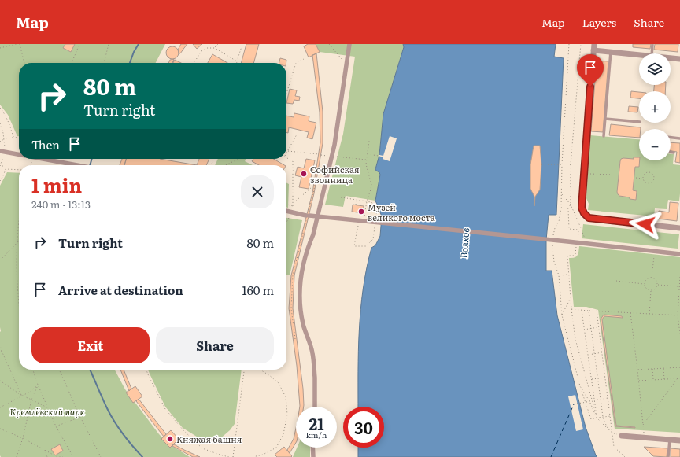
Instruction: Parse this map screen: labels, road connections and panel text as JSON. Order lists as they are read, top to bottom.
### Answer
{
  "water": ["Волхов"],
  "parks": ["Кремлёвский парк"],
  "places": ["Софийская звонница", "Музей великого моста", "Княжая башня"],
  "page": {
    "header": "Map",
    "nav": ["Map", "Layers", "Share"],
    "map_buttons": ["+", "−"],
    "turn": ["80 m", "Turn right"],
    "then": "Then",
    "heading": ["1 min", "240 m · 13:13"],
    "list": [
      {
        "name": "Turn right",
        "value": "80 m"
      },
      {
        "name": "Arrive at destination",
        "value": "160 m"
      }
    ],
    "buttons": ["Exit", "Share"],
    "speed": "21 km/h",
    "limit": "30"
  }
}
